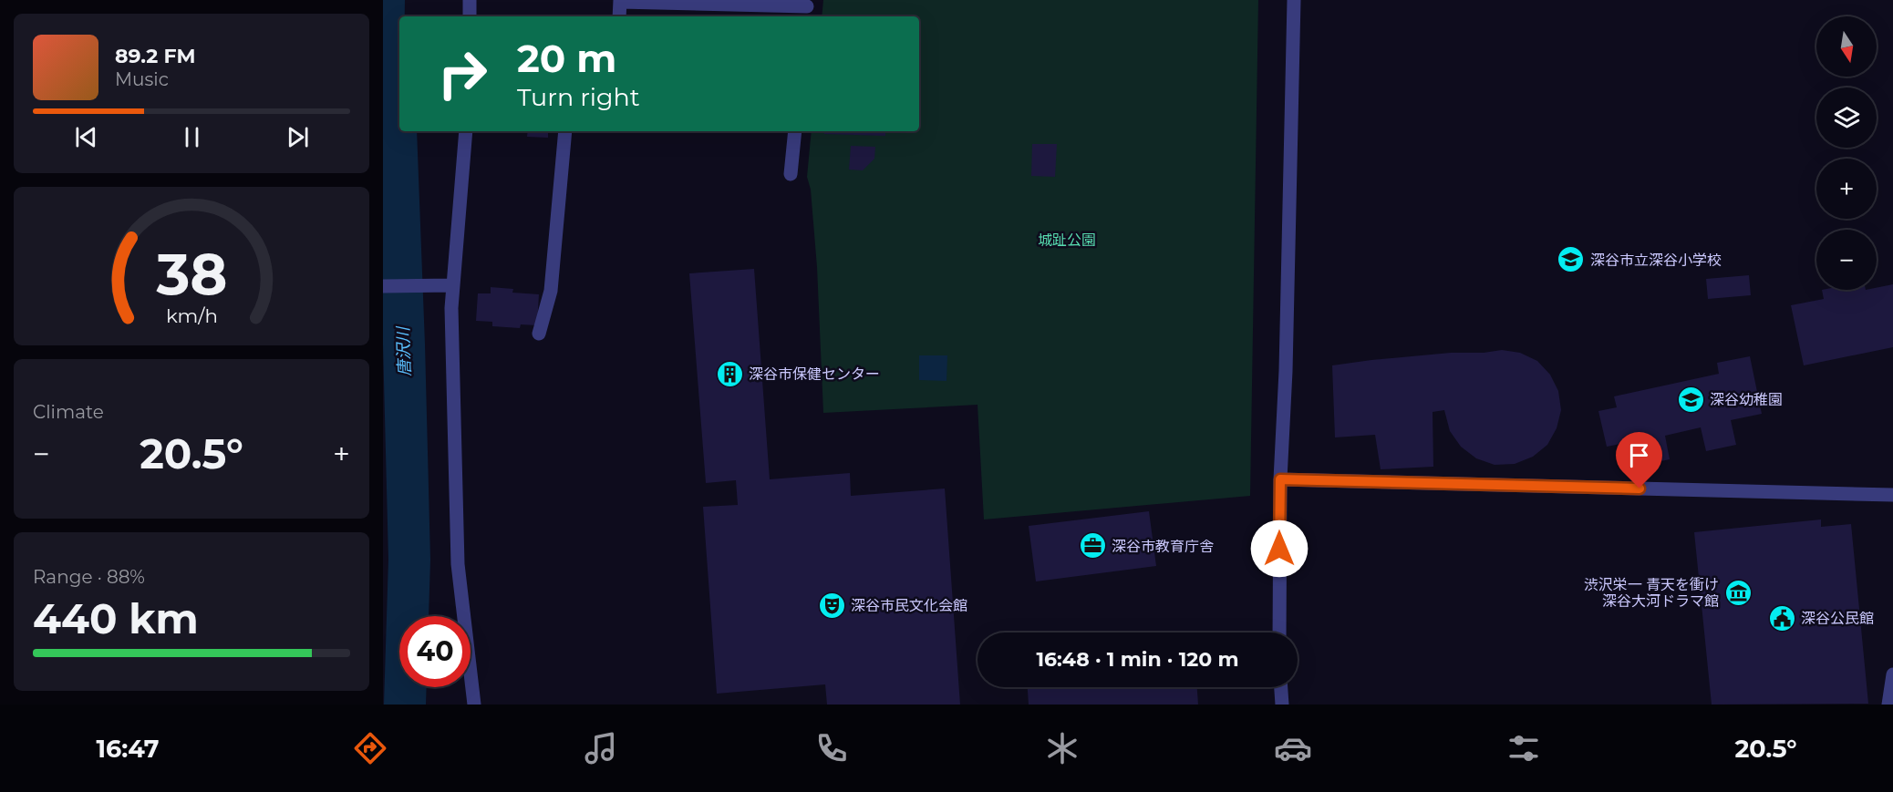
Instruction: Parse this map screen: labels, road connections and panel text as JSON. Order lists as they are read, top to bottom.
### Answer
{
  "water": ["唐沢川"],
  "parks": ["城趾公園"],
  "places": {
    "school or university": ["深谷市立深谷小学校", "深谷幼稚園"],
    "building": ["深谷市保健センター"],
    "office": ["深谷市教育庁舎"],
    "museum": ["渋沢栄一 青天を衝け 深谷大河ドラマ館"],
    "theatre": ["深谷市民文化会館"],
    "public building": ["深谷公民館"]
  },
  "north": "bottom",
  "page": {
    "map_buttons": ["+", "−"],
    "turn": ["20 m", "Turn right"],
    "song": ["89.2 FM", "Music"],
    "tile": [
      "Climate",
      ["Range · 88%", "440 km"]
    ],
    "heat": ["−", "20.5°", "+"],
    "limit": "40",
    "trip": "16:48 · 1 min · 120 m",
    "tabs": ["16:47", "20.5°"],
    "gauge": ["38", "km/h"]
  }
}
